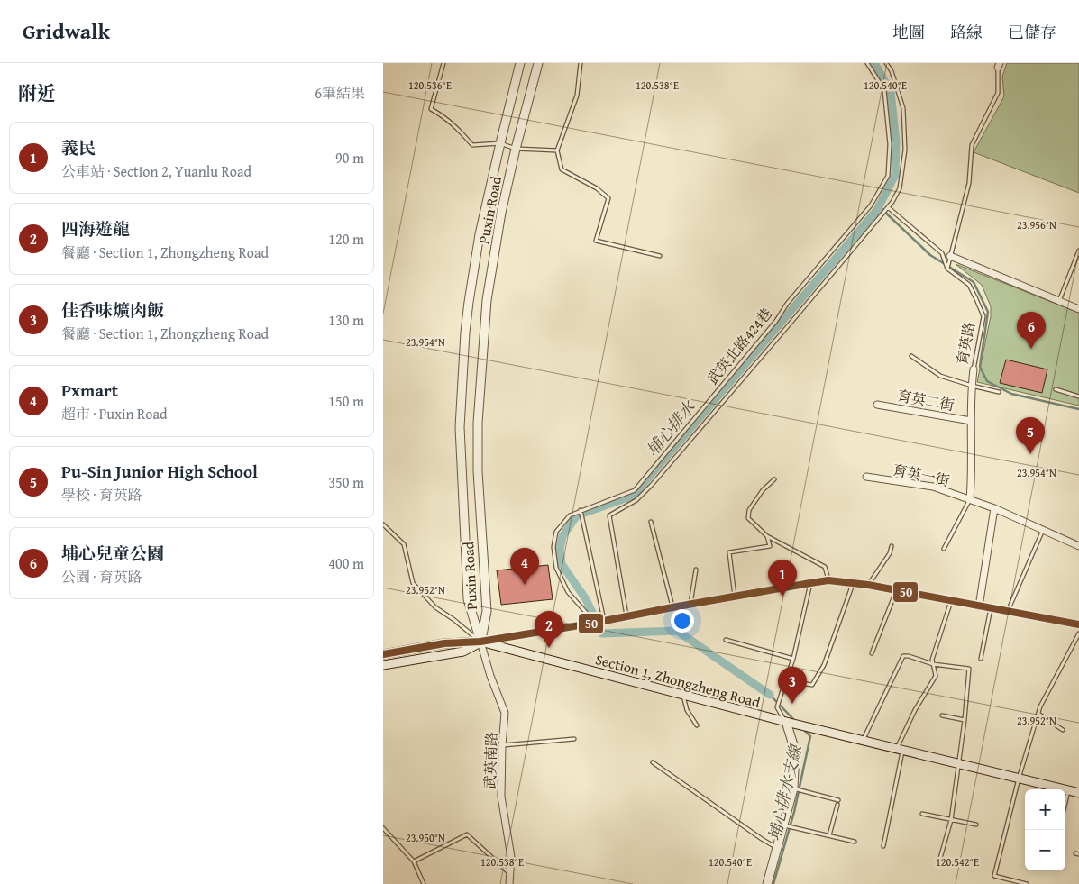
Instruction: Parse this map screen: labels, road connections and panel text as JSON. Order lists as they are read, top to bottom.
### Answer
{
  "streets": {
    "street": [
      "Puxin Road",
      "育英路",
      "育英二街",
      "育英一街",
      "Section 1, Zhongzheng Road",
      "武英南路"
    ],
    "lane": ["武英北路424巷"]
  },
  "crossings": [
    ["Puxin Road", "Section 1, Zhongzheng Road"],
    ["Puxin Road", "武英南路"],
    ["育英路", "育英二街"],
    ["育英路", "育英一街"],
    ["Section 1, Zhongzheng Road", "武英南路"]
  ],
  "water": ["埔心排水", "埔心排水支線"],
  "lines": ["transit line 50"],
  "page": {
    "header": "Gridwalk",
    "nav": ["地圖", "路線", "已儲存"],
    "heading": ["附近", "6筆結果"],
    "list": [
      {
        "mark": "1",
        "name": "義民",
        "note": "公車站 · Section 2, Yuanlu Road",
        "value": "90 m"
      },
      {
        "mark": "2",
        "name": "四海遊龍",
        "note": "餐廳 · Section 1, Zhongzheng Road",
        "value": "120 m"
      },
      {
        "mark": "3",
        "name": "佳香味爌肉飯",
        "note": "餐廳 · Section 1, Zhongzheng Road",
        "value": "130 m"
      },
      {
        "mark": "4",
        "name": "Pxmart",
        "note": "超市 · Puxin Road",
        "value": "150 m"
      },
      {
        "mark": "5",
        "name": "Pu-Sin Junior High School",
        "note": "學校 · 育英路",
        "value": "350 m"
      },
      {
        "mark": "6",
        "name": "埔心兒童公園",
        "note": "公園 · 育英路",
        "value": "400 m"
      }
    ],
    "pins": [
      "6",
      "5",
      "4",
      "1",
      "2",
      "3"
    ],
    "map_buttons": ["+", "−"]
  },
  "coordinates": [
    "120.536°E",
    "120.538°E",
    "120.540°E",
    "23.956°N",
    "23.954°N",
    "23.952°N",
    "23.950°N",
    "120.542°E"
  ]
}
